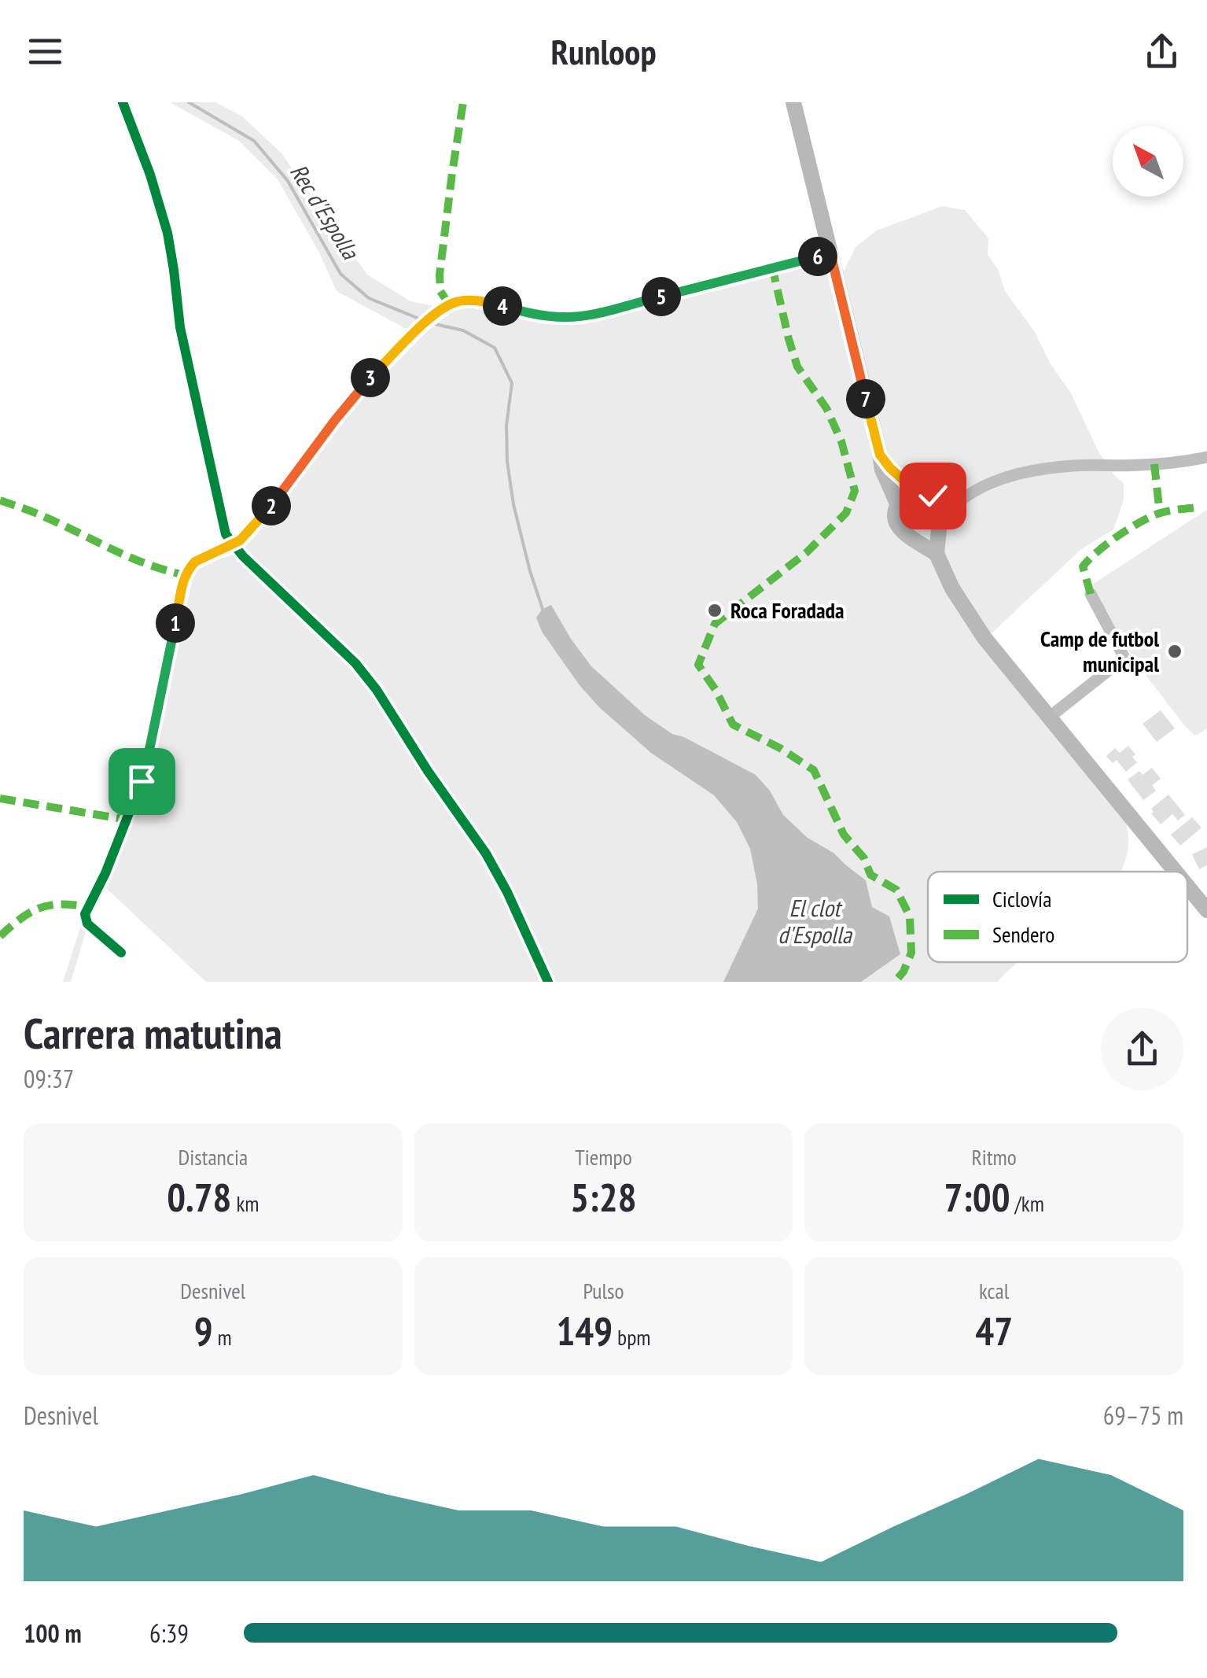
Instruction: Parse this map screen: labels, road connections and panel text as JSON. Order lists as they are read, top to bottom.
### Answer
{
  "water": ["Rec d'Espolla", "El clot d'Espolla"],
  "places": ["Roca Foradada", "Camp de futbol municipal"],
  "legend": ["Ciclovía", "Sendero"],
  "north": "top left",
  "page": {
    "header": "Runloop",
    "pins": [
      "6",
      "5",
      "4",
      "3",
      "7",
      "2",
      "1"
    ],
    "heading": ["Carrera matutina", "09:37"],
    "stats": [
      ["Distancia", "0.78 km"],
      ["Tiempo", "5:28"],
      ["Ritmo", "7:00 /km"],
      ["Desnivel", "9 m"],
      ["Pulso", "149 bpm"],
      ["kcal", "47"]
    ],
    "chart": ["Desnivel", "69–75 m"],
    "list": [
      {
        "name": "100 m",
        "note": "6:39"
      }
    ]
  }
}
